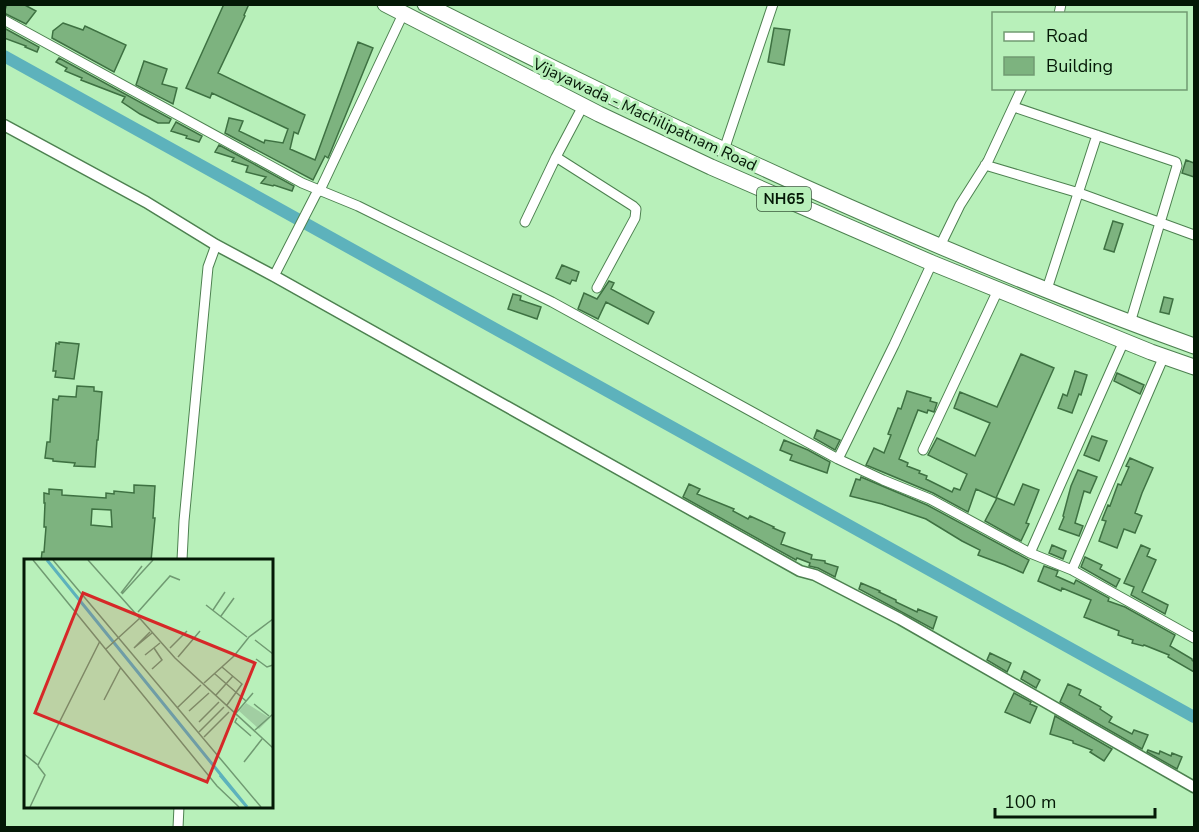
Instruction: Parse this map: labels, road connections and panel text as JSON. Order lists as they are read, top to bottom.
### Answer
{
  "streets": {
    "highway": ["Vijayawada - Machilipatnam Road", "NH65"]
  },
  "legend": ["Road", "Building"],
  "scale_bar": "100 m"
}
